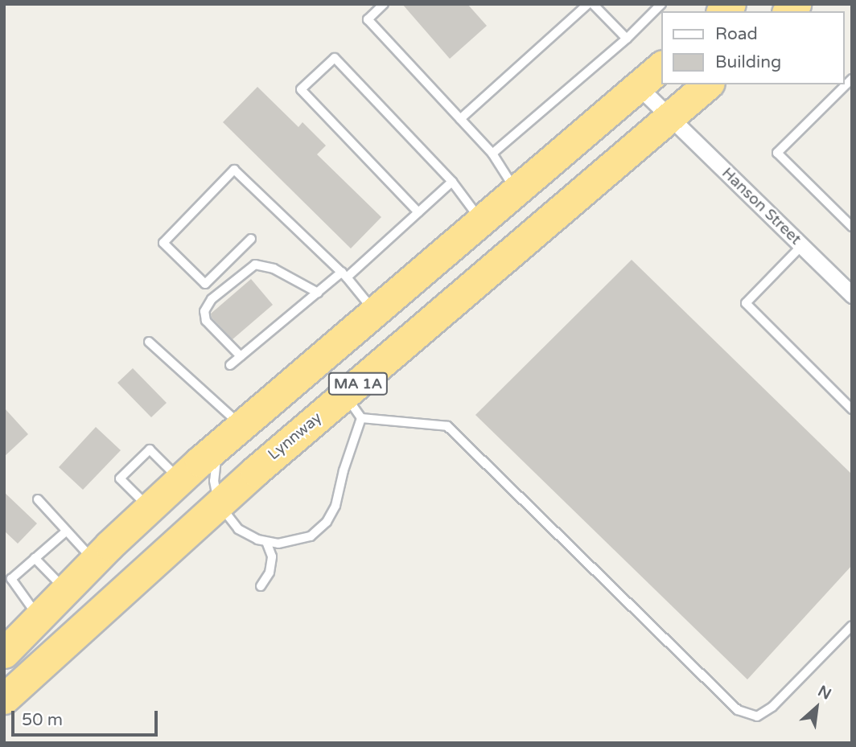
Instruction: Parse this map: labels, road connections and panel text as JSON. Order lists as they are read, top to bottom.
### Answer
{
  "streets": {
    "highway": ["MA 1A", "Lynnway"],
    "street": ["Hanson Street"]
  },
  "crossings": [
    ["Hanson Street", "Lynnway"]
  ],
  "legend": ["Road", "Building"],
  "scale_bar": "50 m",
  "north": "top right"
}
